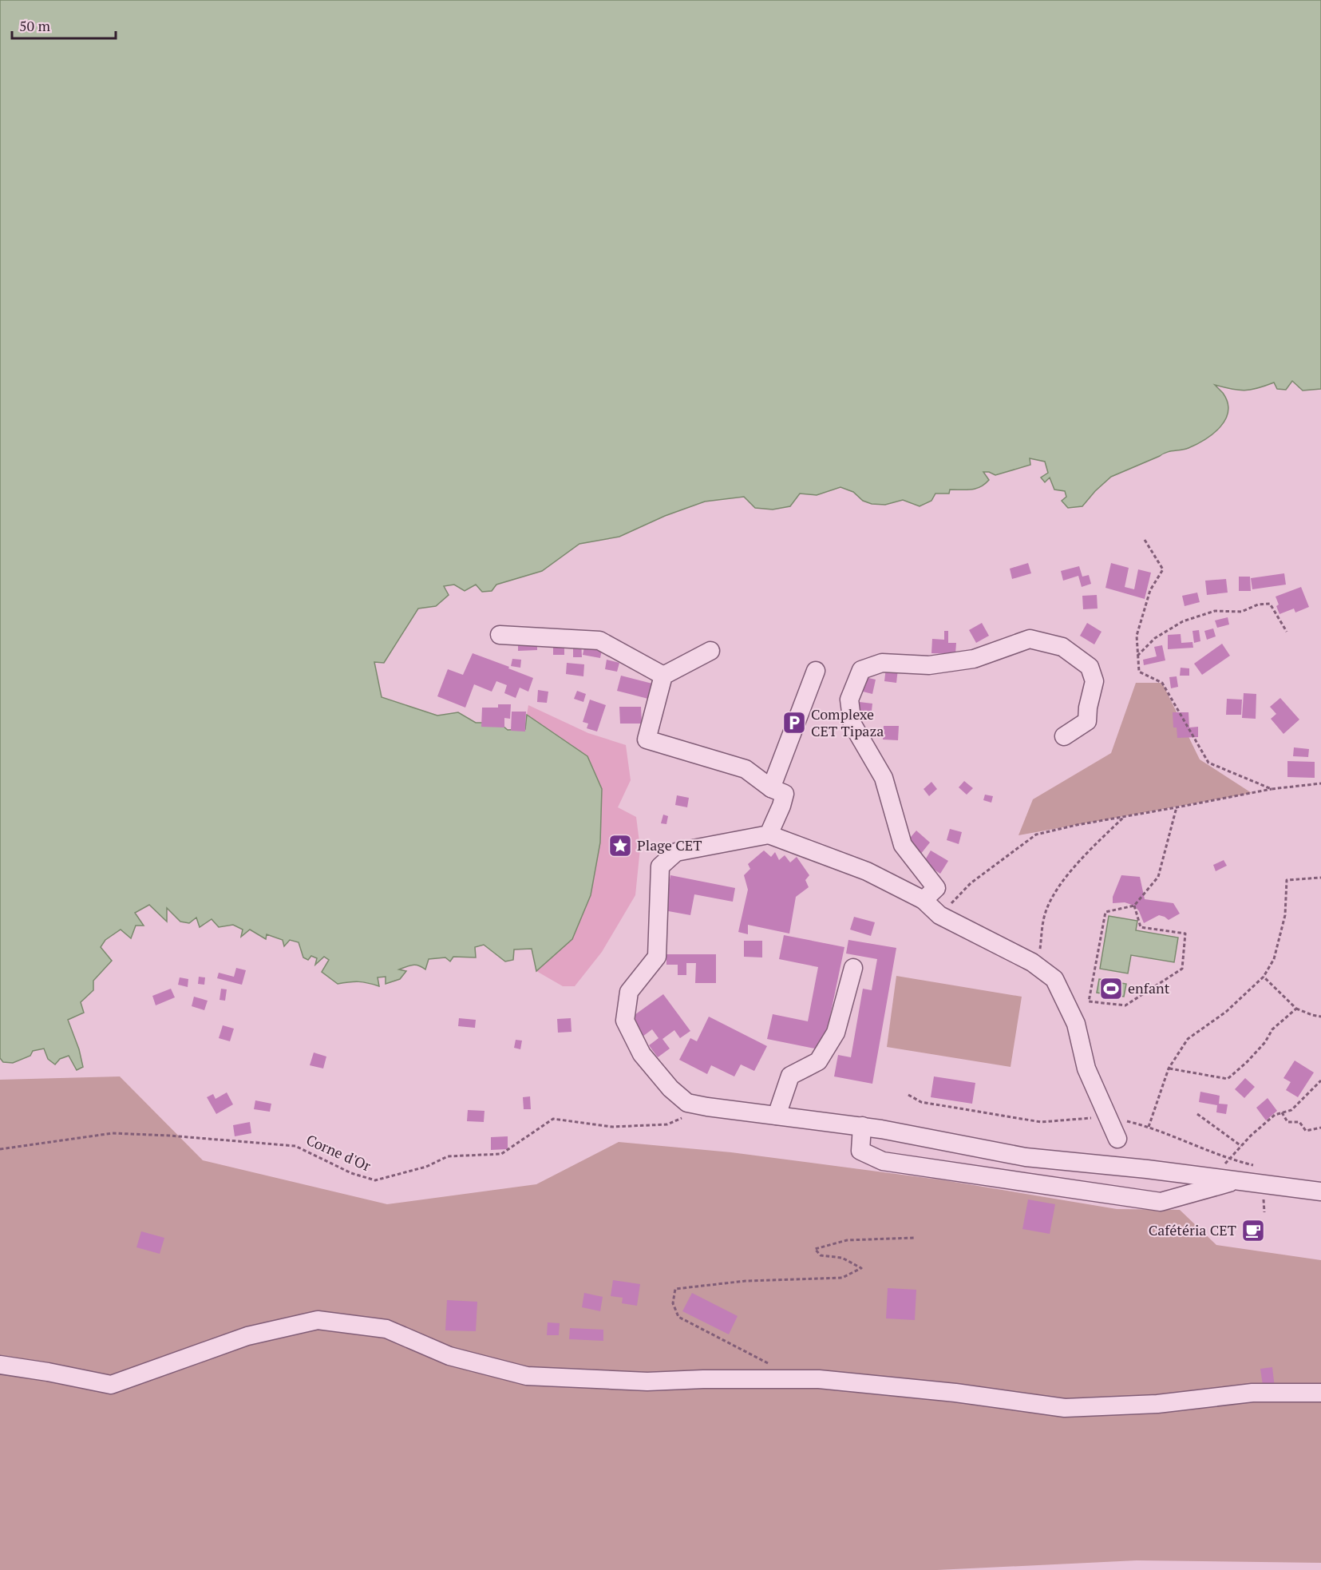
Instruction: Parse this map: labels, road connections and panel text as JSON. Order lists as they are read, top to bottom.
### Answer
{
  "streets": {
    "path": ["Corne d'Or"]
  },
  "places": {
    "parking": ["Complexe CET Tipaza"],
    "place": ["Plage CET"],
    "sports": ["enfant"],
    "cafe": ["Cafétéria CET"]
  },
  "scale_bar": "50 m"
}
